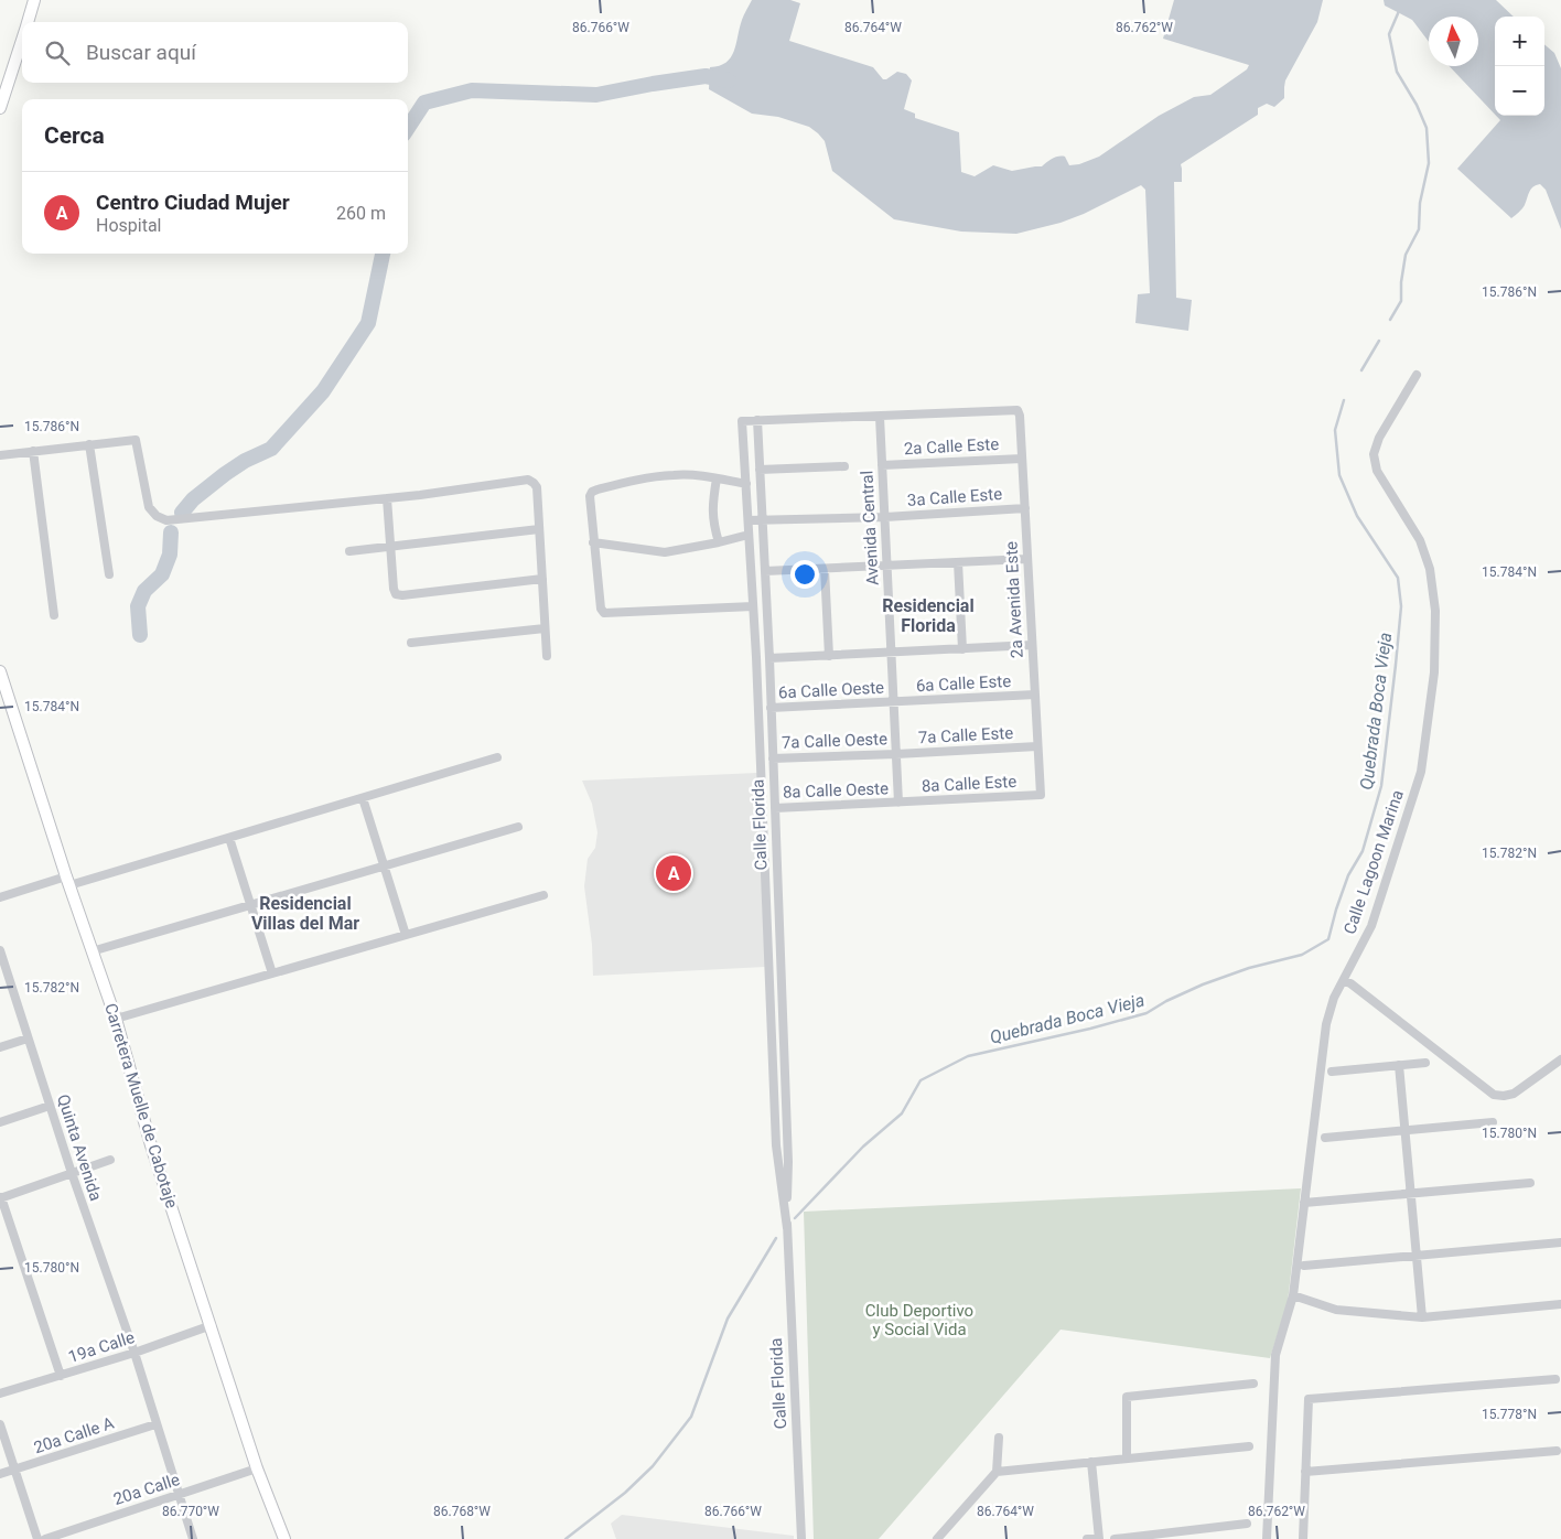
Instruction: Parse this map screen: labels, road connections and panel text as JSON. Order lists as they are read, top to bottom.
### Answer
{
  "streets": {
    "main road": ["Carretera Muelle de Cabotaje"],
    "street": [
      "2a Calle Este",
      "3a Calle Este",
      "Avenida Central",
      "2a Avenida Este",
      "6a Calle Este",
      "6a Calle Oeste",
      "7a Calle Este",
      "7a Calle Oeste",
      "8a Calle Este",
      "8a Calle Oeste",
      "Calle Florida",
      "Calle Lagoon Marina",
      "Quinta Avenida",
      "19a Calle",
      "20a Calle A",
      "20a Calle"
    ]
  },
  "crossings": [
    ["2a Calle Este", "Avenida Central"],
    ["2a Calle Este", "2a Avenida Este"],
    ["3a Calle Este", "Avenida Central"],
    ["3a Calle Este", "2a Avenida Este"],
    ["3a Calle Este", "Calle Florida"],
    ["Avenida Central", "2a Avenida Este"],
    ["Avenida Central", "6a Calle Este"],
    ["Avenida Central", "6a Calle Oeste"],
    ["Avenida Central", "7a Calle Este"],
    ["Avenida Central", "7a Calle Oeste"],
    ["Avenida Central", "8a Calle Este"],
    ["Avenida Central", "8a Calle Oeste"],
    ["2a Avenida Este", "6a Calle Este"],
    ["2a Avenida Este", "7a Calle Este"],
    ["2a Avenida Este", "8a Calle Este"],
    ["6a Calle Este", "6a Calle Oeste"],
    ["6a Calle Oeste", "Calle Florida"],
    ["7a Calle Este", "7a Calle Oeste"],
    ["7a Calle Oeste", "Calle Florida"],
    ["8a Calle Este", "8a Calle Oeste"],
    ["8a Calle Oeste", "Calle Florida"],
    ["Carretera Muelle de Cabotaje", "19a Calle"],
    ["Carretera Muelle de Cabotaje", "20a Calle"],
    ["Quinta Avenida", "19a Calle"],
    ["Quinta Avenida", "20a Calle A"],
    ["Quinta Avenida", "20a Calle"]
  ],
  "districts": ["Residencial Florida", "Residencial Villas del Mar"],
  "water": ["Quebrada Boca Vieja"],
  "parks": ["Club Deportivo y Social Vida"],
  "north": "top",
  "page": {
    "map_buttons": ["+", "−"],
    "search": "Buscar aquí",
    "heading": "Cerca",
    "list": [
      {
        "mark": "A",
        "name": "Centro Ciudad Mujer",
        "note": "Hospital",
        "value": "260 m"
      }
    ],
    "pins": "A"
  },
  "coordinates": [
    "86.766°W",
    "86.764°W",
    "86.762°W",
    "15.786°N",
    "15.784°N",
    "15.782°N",
    "15.780°N",
    "15.778°N",
    "86.770°W",
    "86.768°W"
  ]
}
